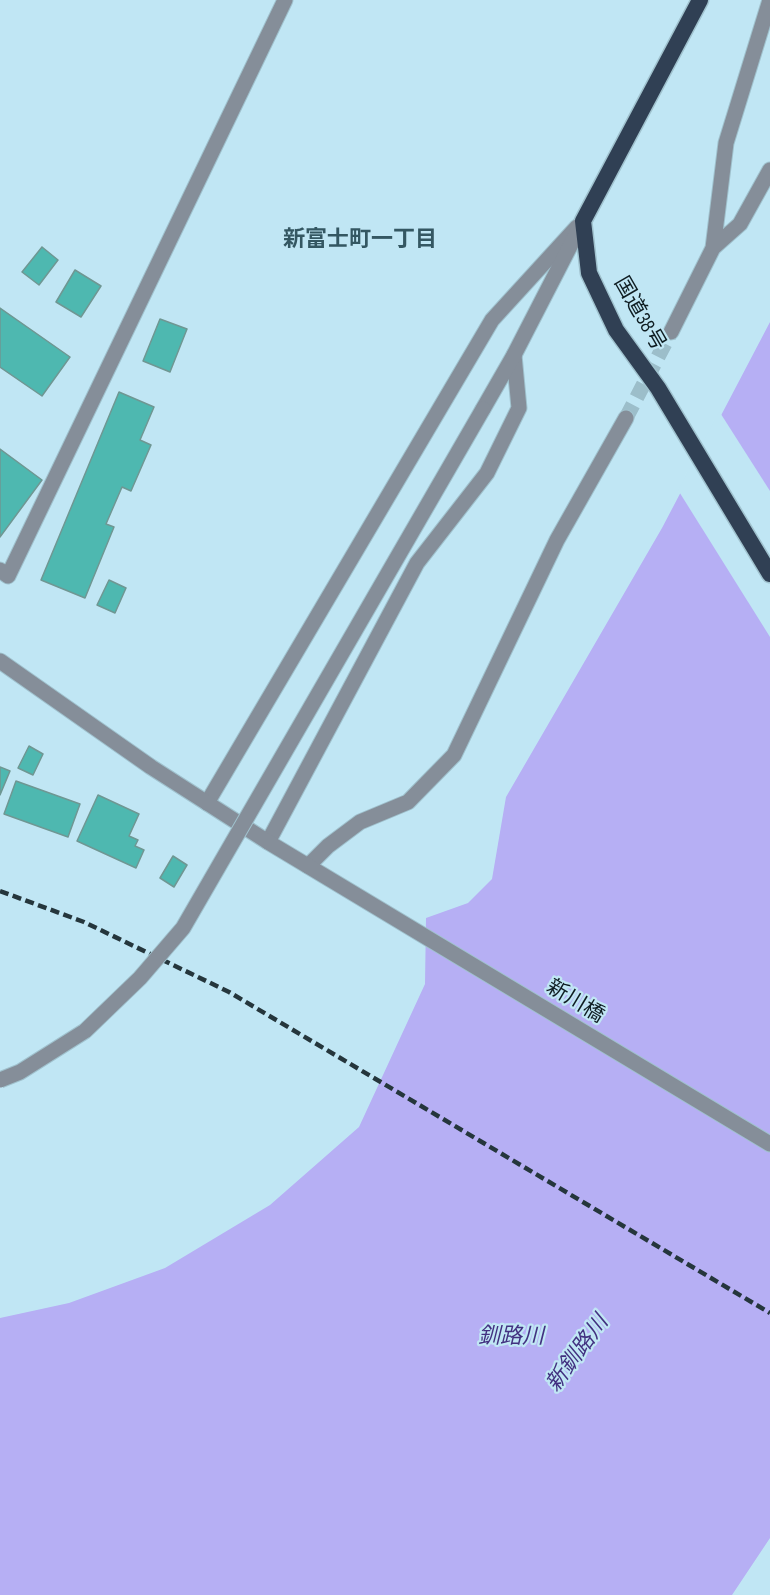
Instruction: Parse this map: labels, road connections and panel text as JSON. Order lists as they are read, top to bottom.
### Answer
{
  "streets": {
    "highway": ["国道38号"],
    "street": ["新川橋"]
  },
  "districts": ["新富士町一丁目"],
  "water": ["釧路川", "新釧路川"]
}
